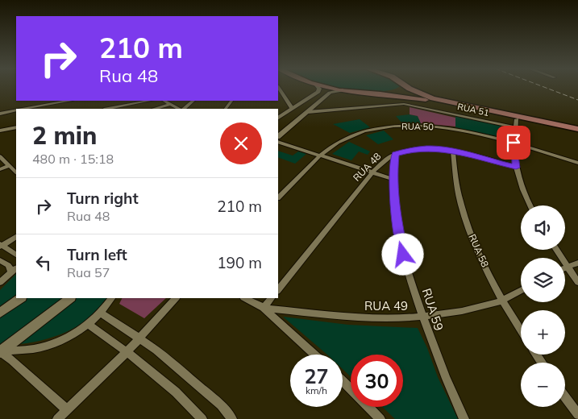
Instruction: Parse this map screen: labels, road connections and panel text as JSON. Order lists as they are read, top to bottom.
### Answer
{
  "streets": {
    "street": [
      "RUA 51",
      "RUA 50",
      "RUA 48",
      "RUA 58",
      "RUA 49",
      "RUA 59"
    ]
  },
  "crossings": [
    ["RUA 48", "RUA 58"],
    ["RUA 48", "RUA 59"],
    ["RUA 58", "RUA 49"],
    ["RUA 49", "RUA 59"]
  ],
  "page": {
    "turn": ["210 m", "Rua 48"],
    "heading": ["2 min", "480 m · 15:18"],
    "list": [
      {
        "name": "Turn right",
        "note": "Rua 48",
        "value": "210 m"
      },
      {
        "name": "Turn left",
        "note": "Rua 57",
        "value": "190 m"
      }
    ],
    "map_buttons": ["+", "−"],
    "speed": "27 km/h",
    "limit": "30"
  }
}
